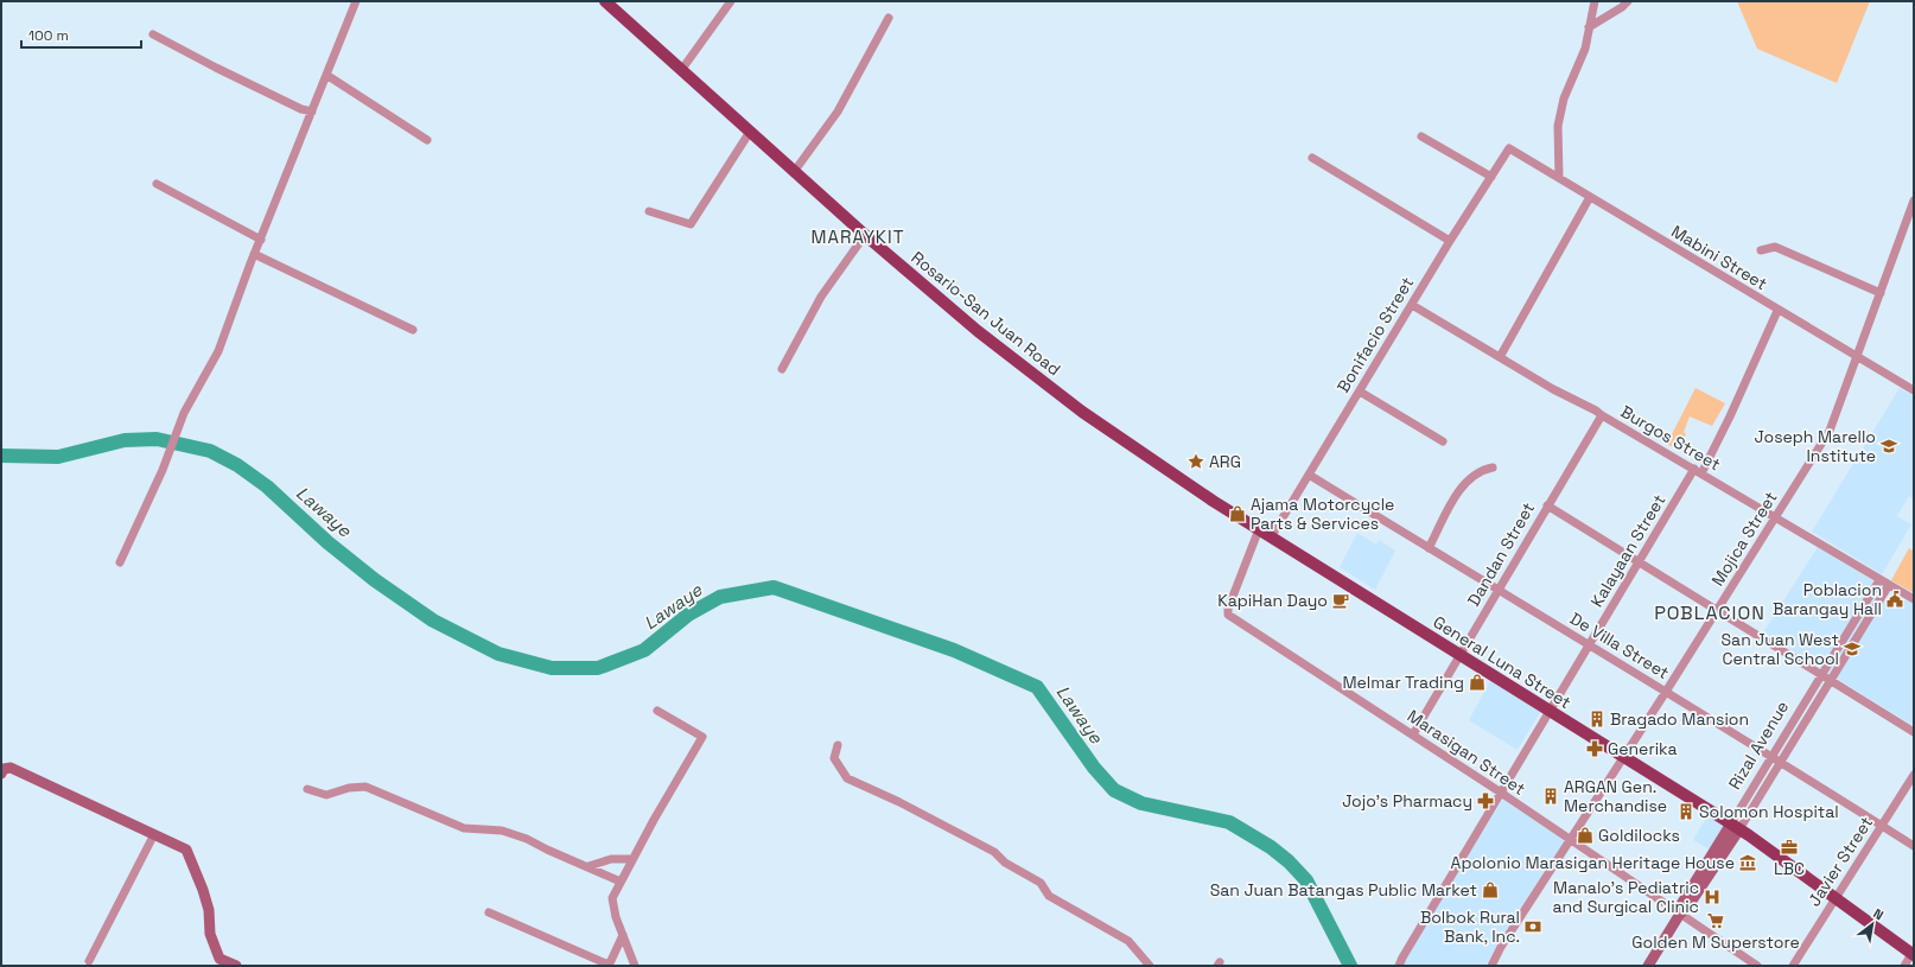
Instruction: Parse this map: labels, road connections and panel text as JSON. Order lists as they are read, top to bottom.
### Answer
{
  "streets": {
    "main road": ["Rosario-San Juan Road", "General Luna Street"],
    "street": [
      "Mabini Street",
      "Bonifacio Street",
      "Burgos Street",
      "Mojica Street",
      "Kalayaan Street",
      "Dandan Street",
      "De Villa Street",
      "Rizal Avenue",
      "Marasigan Street",
      "Javier Street"
    ]
  },
  "crossings": [
    ["Mabini Street", "Bonifacio Street"],
    ["Mabini Street", "Mojica Street"],
    ["Mabini Street", "Kalayaan Street"],
    ["Rosario-San Juan Road", "General Luna Street"],
    ["Rosario-San Juan Road", "Marasigan Street"],
    ["Bonifacio Street", "Burgos Street"],
    ["Bonifacio Street", "De Villa Street"],
    ["Bonifacio Street", "General Luna Street"],
    ["Burgos Street", "Mojica Street"],
    ["Burgos Street", "Kalayaan Street"],
    ["Burgos Street", "Dandan Street"],
    ["Burgos Street", "Rizal Avenue"],
    ["Mojica Street", "De Villa Street"],
    ["Mojica Street", "General Luna Street"],
    ["Mojica Street", "Marasigan Street"],
    ["Kalayaan Street", "De Villa Street"],
    ["Kalayaan Street", "General Luna Street"],
    ["Kalayaan Street", "Marasigan Street"],
    ["Dandan Street", "De Villa Street"],
    ["Dandan Street", "General Luna Street"],
    ["Dandan Street", "Marasigan Street"],
    ["De Villa Street", "Rizal Avenue"],
    ["De Villa Street", "Javier Street"],
    ["General Luna Street", "Rizal Avenue"],
    ["General Luna Street", "Marasigan Street"],
    ["General Luna Street", "Javier Street"],
    ["Rizal Avenue", "Marasigan Street"]
  ],
  "districts": ["MARAYKIT", "POBLACION"],
  "water": ["Lawaye"],
  "places": {
    "school or university": ["Joseph Marello Institute", "San Juan West Central School"],
    "place": ["ARG"],
    "shop": [
      "Ajama Motorcycle Parts & Services",
      "Melmar Trading",
      "Goldilocks",
      "San Juan Batangas Public Market"
    ],
    "public building": ["Poblacion Barangay Hall"],
    "cafe": ["KapiHan Dayo"],
    "building": ["Bragado Mansion", "ARGAN Gen. Merchandise", "Solomon Hospital"],
    "pharmacy": ["Generika", "Jojo's Pharmacy"],
    "office": ["LBC"],
    "museum": ["Apolonio Marasigan Heritage House"],
    "hospital": ["Manalo's Pediatric and Surgical Clinic"],
    "supermarket": ["Golden M Superstore"],
    "bank": ["Bolbok Rural Bank, Inc."]
  },
  "scale_bar": "100 m",
  "north": "top right"
}
